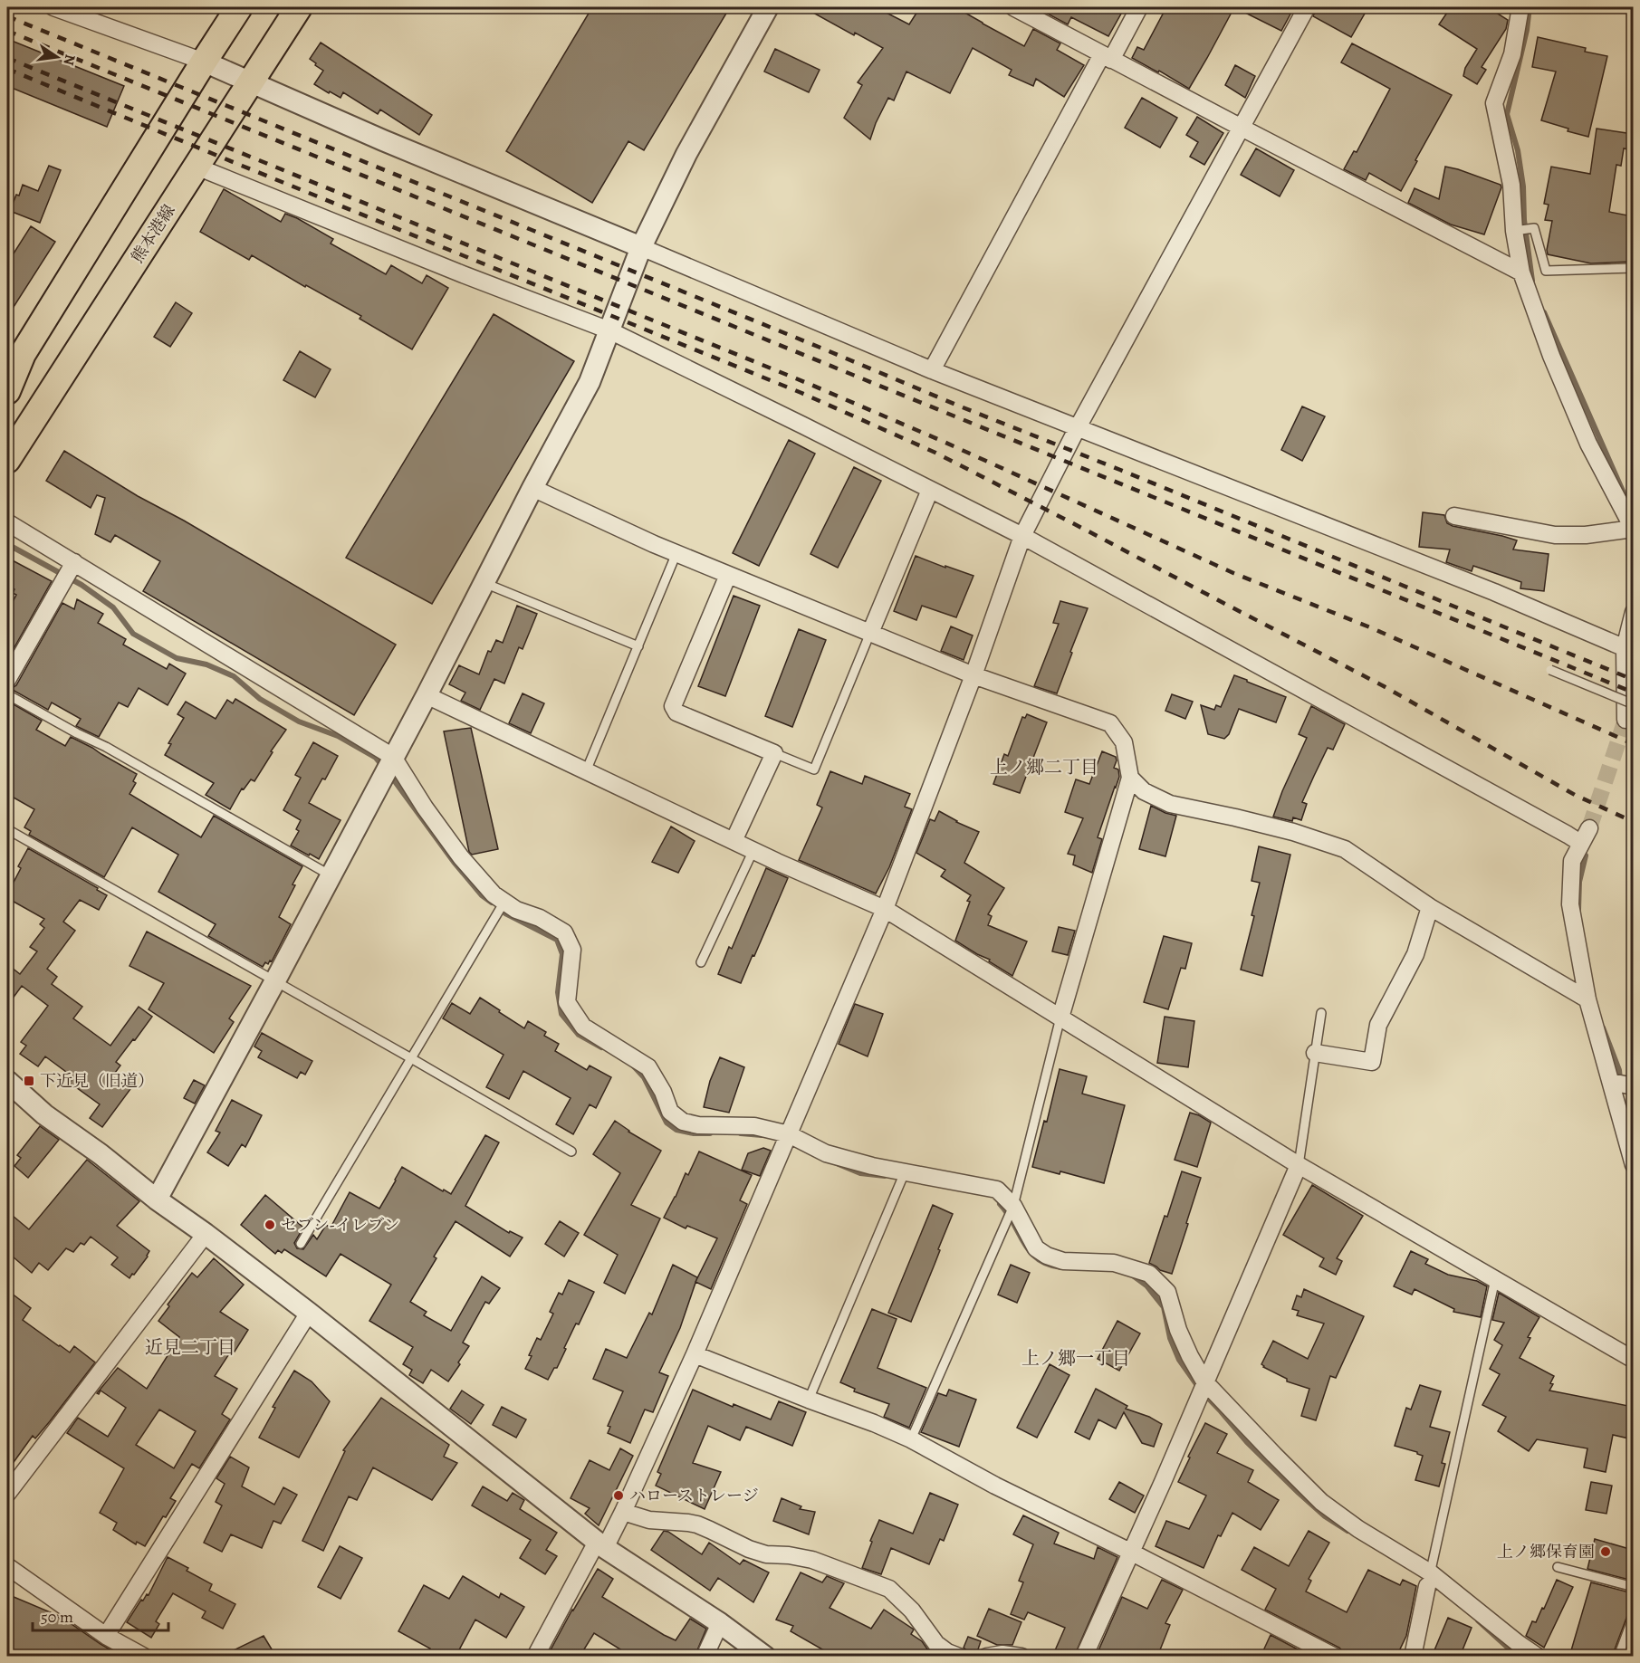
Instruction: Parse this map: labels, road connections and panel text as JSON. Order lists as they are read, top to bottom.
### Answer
{
  "streets": {
    "main road": ["熊本港線"]
  },
  "districts": ["上ノ郷二丁目", "近見二丁目", "上ノ郷一丁目"],
  "places": {
    "transit": ["下近見（旧道）"],
    "other": ["セブン-イレブン", "ハローストレージ", "上ノ郷保育園"]
  },
  "scale_bar": "50 m",
  "north": "right"
}
